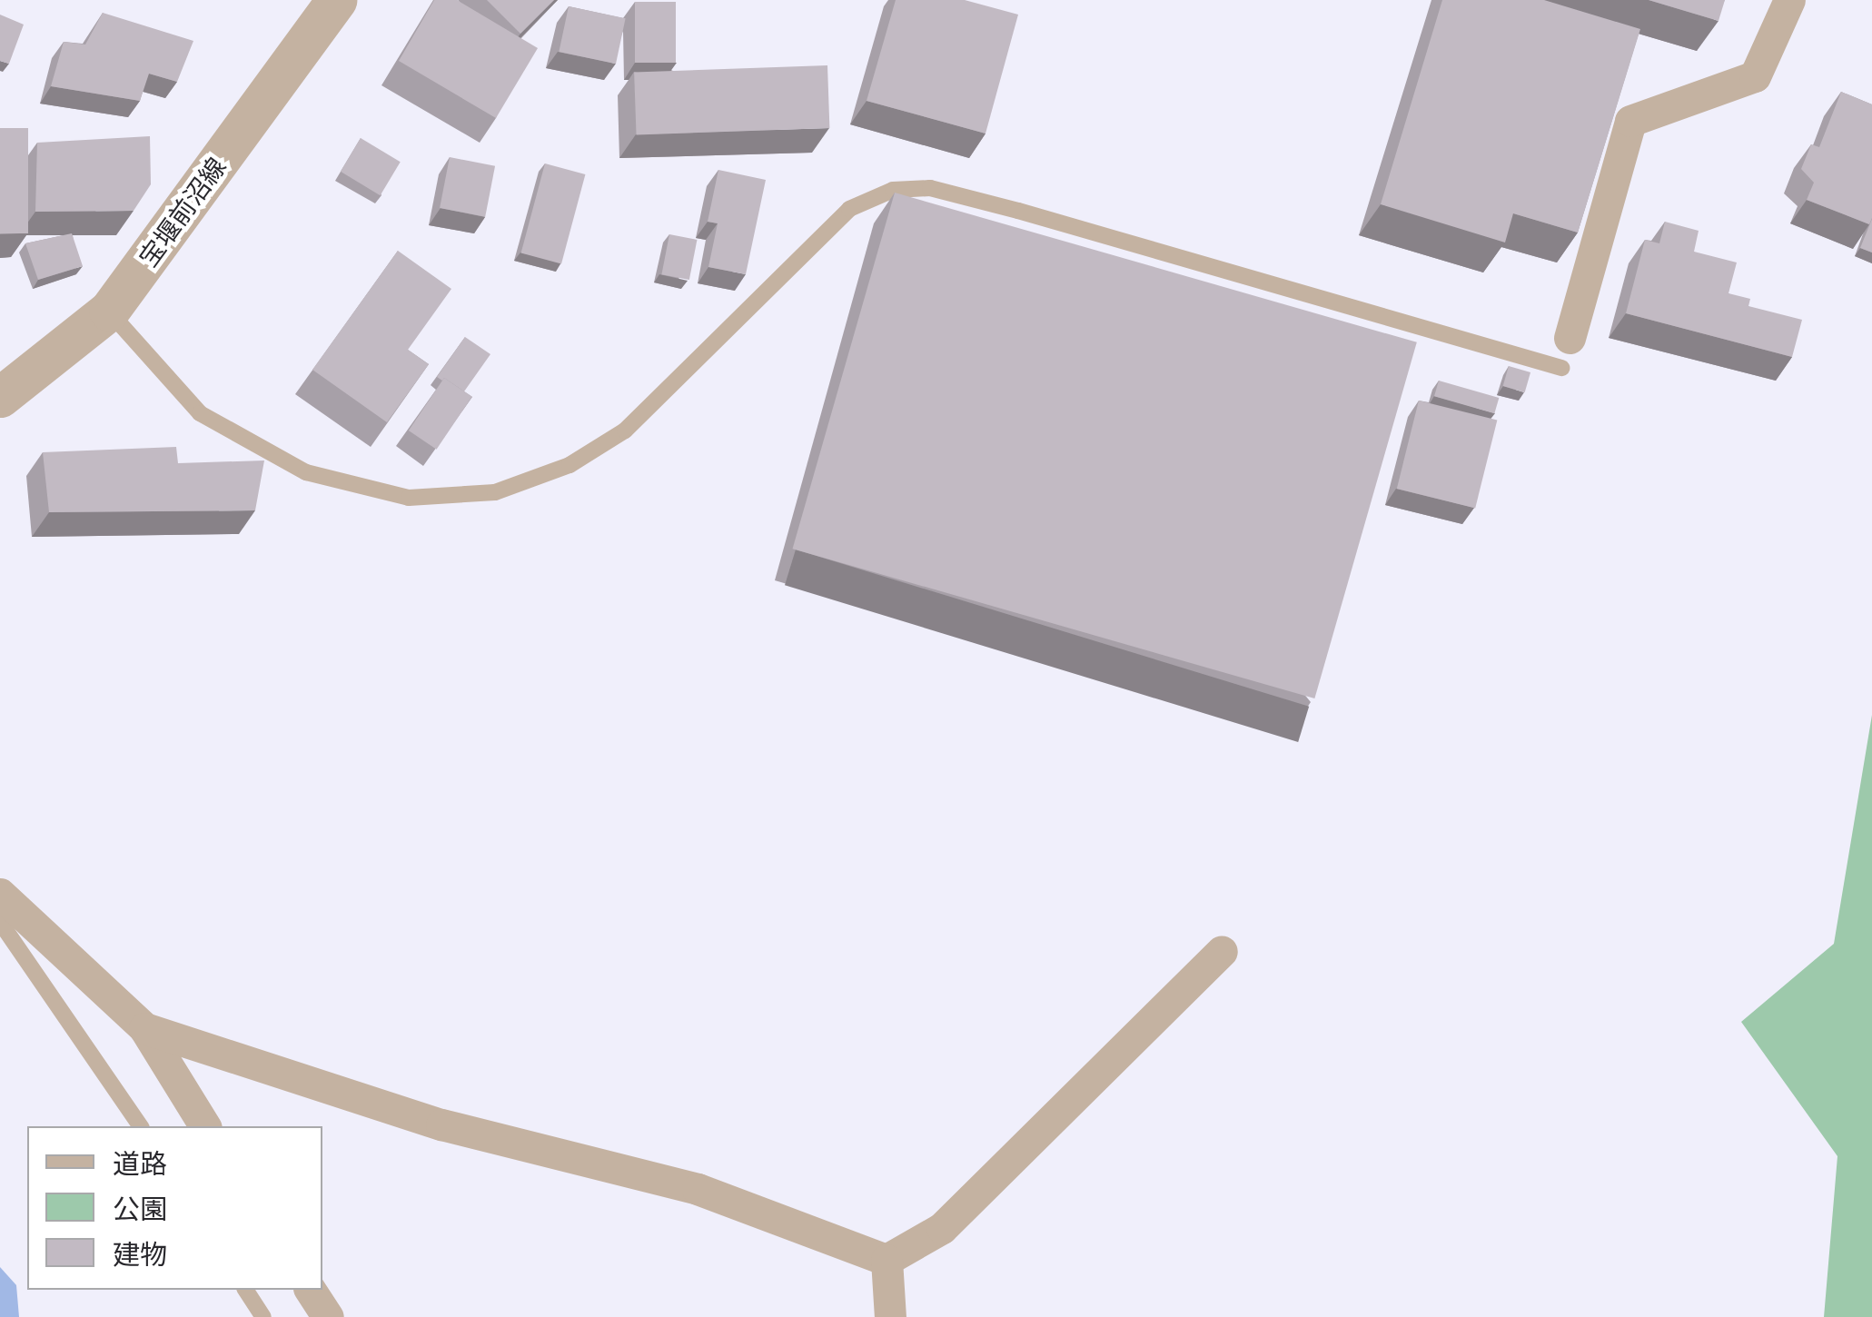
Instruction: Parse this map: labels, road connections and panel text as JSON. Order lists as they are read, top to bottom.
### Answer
{
  "streets": {
    "street": ["宝堰前沼線"]
  },
  "legend": ["道路", "公園", "建物"]
}
